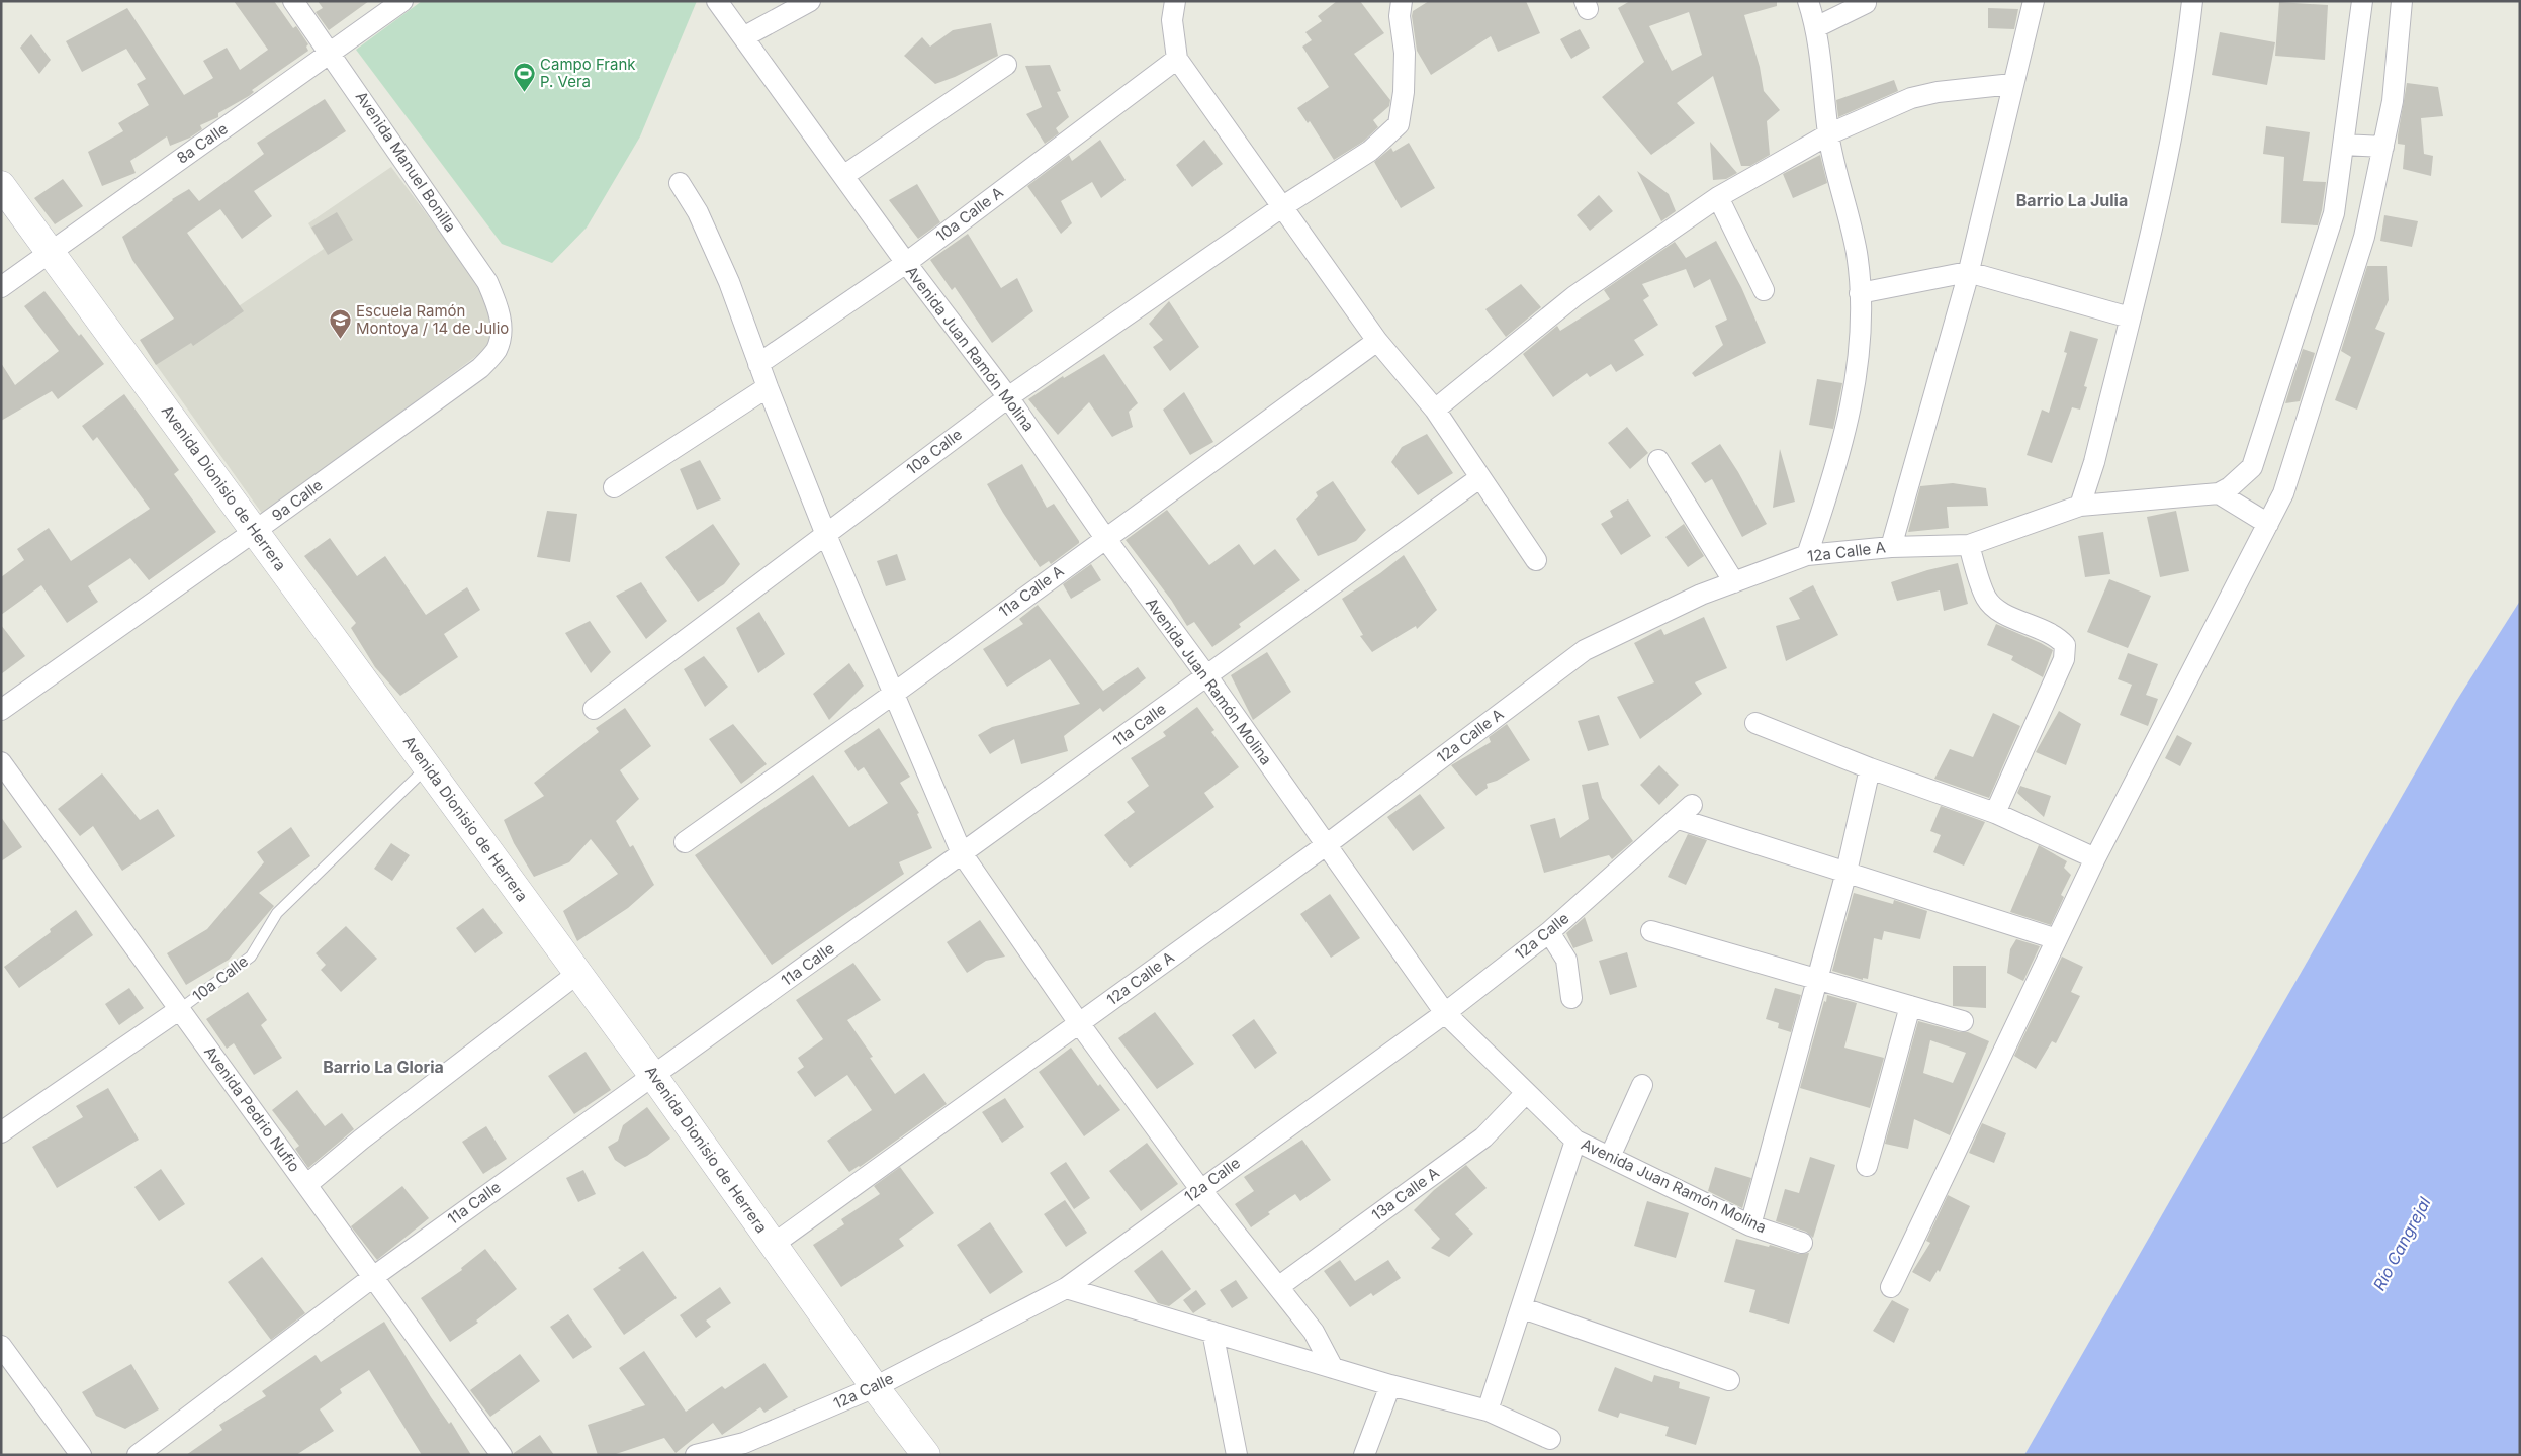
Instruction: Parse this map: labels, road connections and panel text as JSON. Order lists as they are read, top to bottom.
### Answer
{
  "streets": {
    "street": [
      "8a Calle",
      "Avenida Manuel Bonilla",
      "10a Calle A",
      "Avenida Juan Ramón Molina",
      "10a Calle",
      "Avenida Dionisio de Herrera",
      "9a Calle",
      "12a Calle A",
      "11a Calle A",
      "11a Calle",
      "12a Calle",
      "Avenida Pedrio Nufio",
      "13a Calle A"
    ]
  },
  "crossings": [
    ["8a Calle", "Avenida Manuel Bonilla"],
    ["8a Calle", "Avenida Dionisio de Herrera"],
    ["Avenida Manuel Bonilla", "9a Calle"],
    ["10a Calle A", "Avenida Juan Ramón Molina"],
    ["Avenida Juan Ramón Molina", "10a Calle"],
    ["Avenida Juan Ramón Molina", "12a Calle A"],
    ["Avenida Juan Ramón Molina", "11a Calle A"],
    ["Avenida Juan Ramón Molina", "11a Calle"],
    ["Avenida Juan Ramón Molina", "12a Calle"],
    ["Avenida Juan Ramón Molina", "13a Calle A"],
    ["10a Calle", "Avenida Dionisio de Herrera"],
    ["10a Calle", "Avenida Pedrio Nufio"],
    ["Avenida Dionisio de Herrera", "9a Calle"],
    ["Avenida Dionisio de Herrera", "12a Calle A"],
    ["Avenida Dionisio de Herrera", "11a Calle"],
    ["Avenida Dionisio de Herrera", "12a Calle"],
    ["11a Calle", "Avenida Pedrio Nufio"]
  ],
  "districts": ["Barrio La Julia", "Barrio La Gloria"],
  "water": ["Río Cangrejal"],
  "places": {
    "sports": ["Campo Frank P. Vera"],
    "school or university": ["Escuela Ramón Montoya / 14 de Julio"]
  }
}
